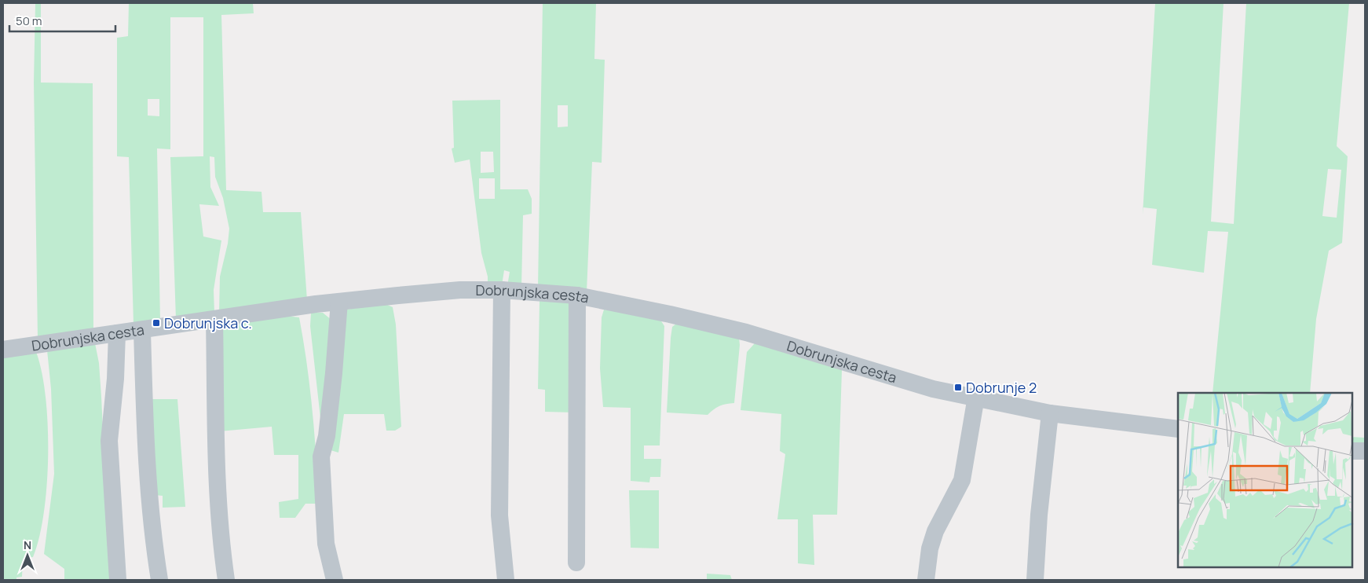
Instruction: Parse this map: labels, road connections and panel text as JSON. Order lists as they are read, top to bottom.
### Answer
{
  "streets": {
    "street": ["Dobrunjska cesta"]
  },
  "places": {
    "transit": ["Dobrunjska c.", "Dobrunje 2"]
  },
  "scale_bar": "50 m",
  "north": "top"
}
